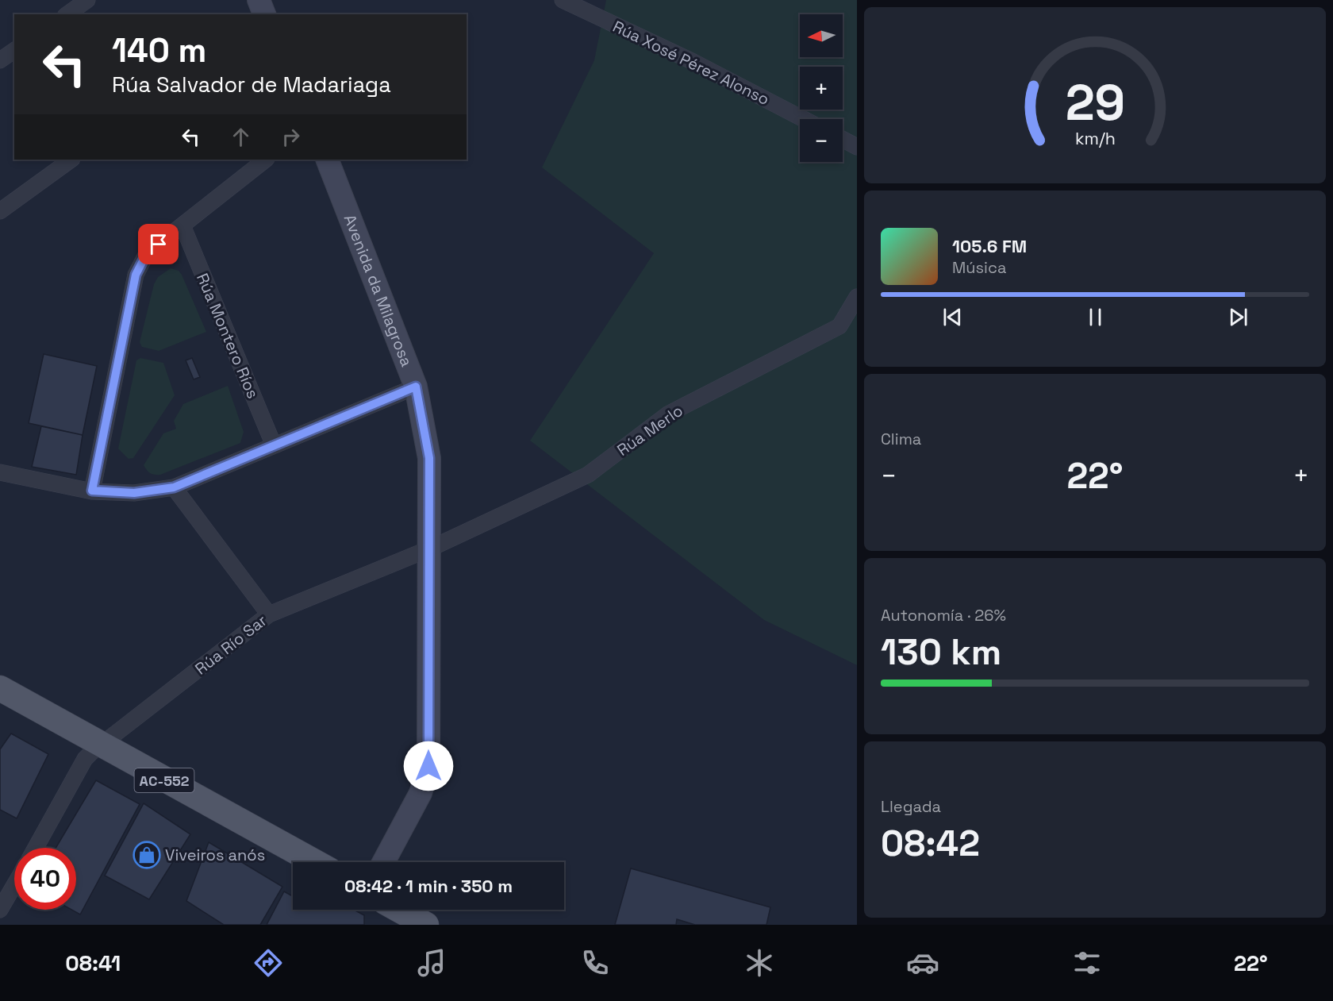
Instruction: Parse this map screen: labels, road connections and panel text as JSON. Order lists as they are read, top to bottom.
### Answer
{
  "streets": {
    "main road": ["AC-552"],
    "street": [
      "Rúa Xosé Pérez Alonso",
      "Avenida da Milagrosa",
      "Rúa Montero Ríos",
      "Rúa Merlo",
      "Rúa Río Sar"
    ]
  },
  "crossings": [
    ["Avenida da Milagrosa", "Rúa Merlo"],
    ["Avenida da Milagrosa", "Rúa Río Sar"],
    ["Rúa Merlo", "Rúa Río Sar"],
    ["Rúa Río Sar", "AC-552"]
  ],
  "places": {
    "shop": ["Viveiros anós"]
  },
  "north": "left",
  "page": {
    "map_buttons": ["+", "−"],
    "turn": ["140 m", "Rúa Salvador de Madariaga"],
    "song": ["105.6 FM", "Música"],
    "tile": [
      "Clima",
      ["Autonomía · 26%", "130 km"],
      ["Llegada", "08:42"]
    ],
    "heat": ["−", "22°", "+"],
    "limit": "40",
    "trip": "08:42 · 1 min · 350 m",
    "tabs": ["08:41", "22°"],
    "gauge": ["29", "km/h"]
  }
}
